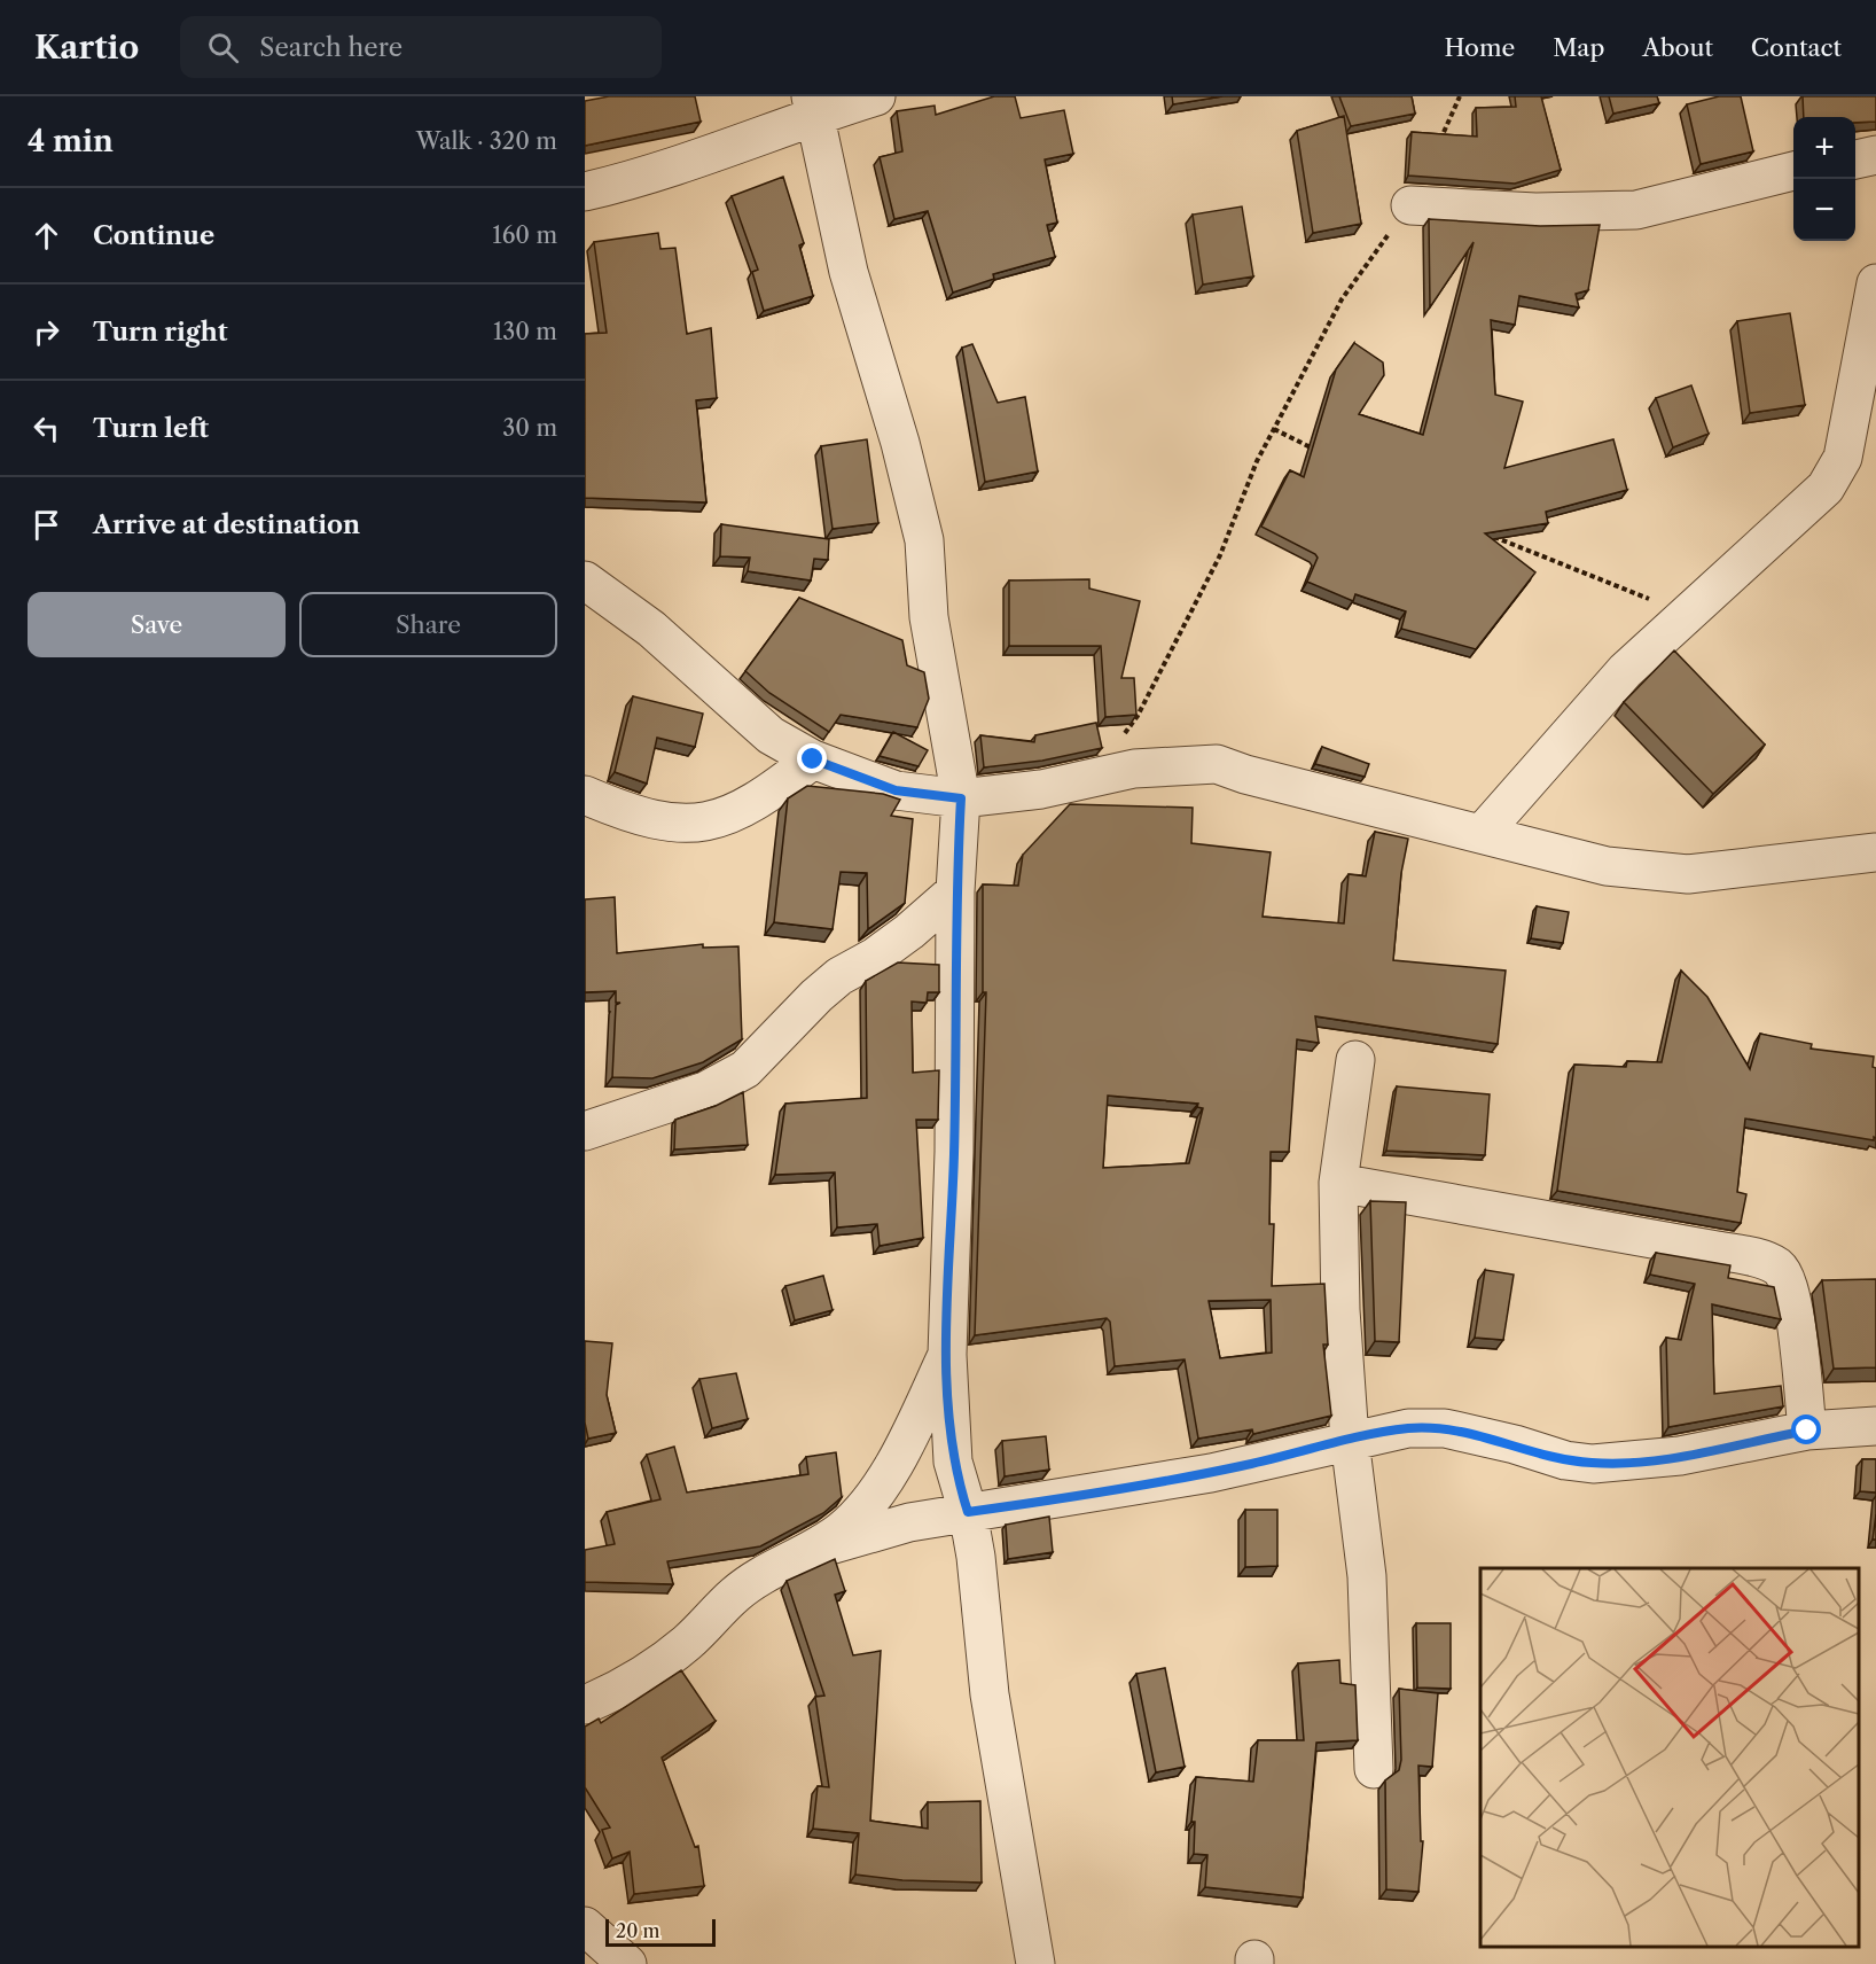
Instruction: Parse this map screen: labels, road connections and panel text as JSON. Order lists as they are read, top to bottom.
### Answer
{
  "scale_bar": "20 m",
  "page": {
    "header": "Kartio",
    "search": "Search here",
    "nav": [
      "Home",
      "Map",
      "About",
      "Contact"
    ],
    "heading": ["4 min", "Walk · 320 m"],
    "map_buttons": ["+", "−"],
    "list": [
      ["Continue", "160 m"],
      ["Turn right", "130 m"],
      ["Turn left", "30 m"],
      "Arrive at destination"
    ],
    "buttons": ["Save", "Share"],
    "scale": "20 m"
  }
}
